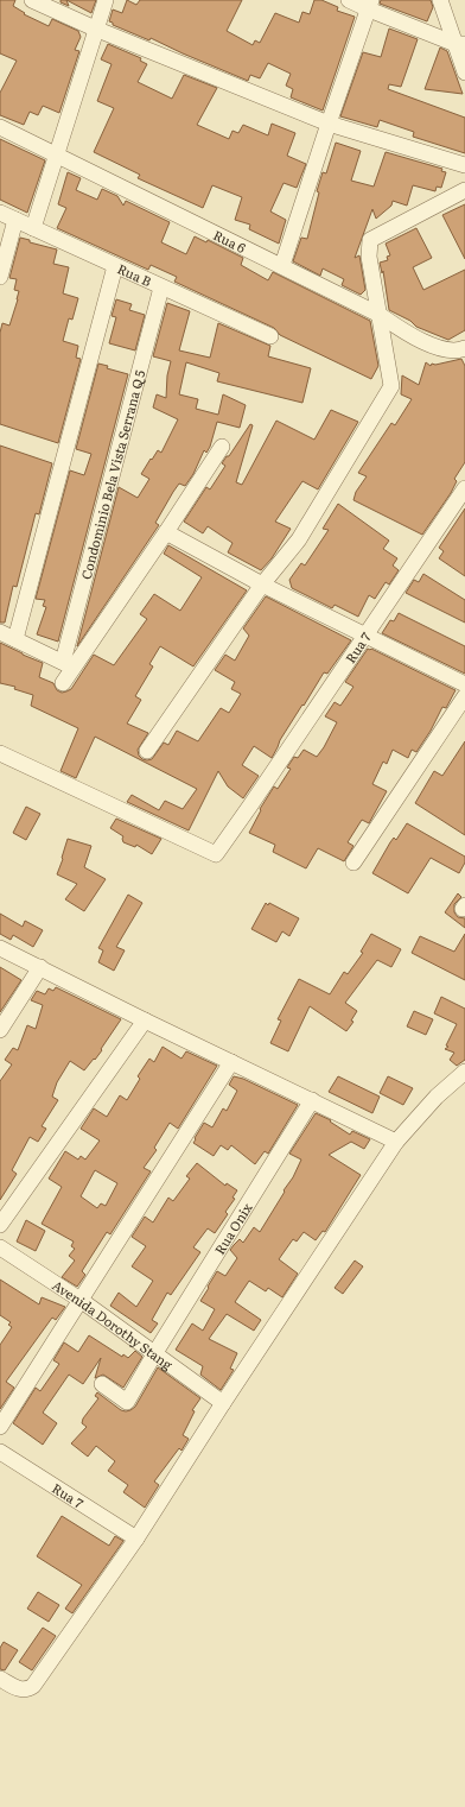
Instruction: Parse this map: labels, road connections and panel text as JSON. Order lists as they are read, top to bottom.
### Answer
{
  "streets": {
    "street": [
      "Rua 6",
      "Rua B",
      "Condominio Bela Vista Serrana Q 5",
      "Rua 7",
      "Rua Onix",
      "Avenida Dorothy Stang"
    ]
  },
  "crossings": [
    ["Rua B", "Condominio Bela Vista Serrana Q 5"],
    ["Rua Onix", "Avenida Dorothy Stang"]
  ]
}
